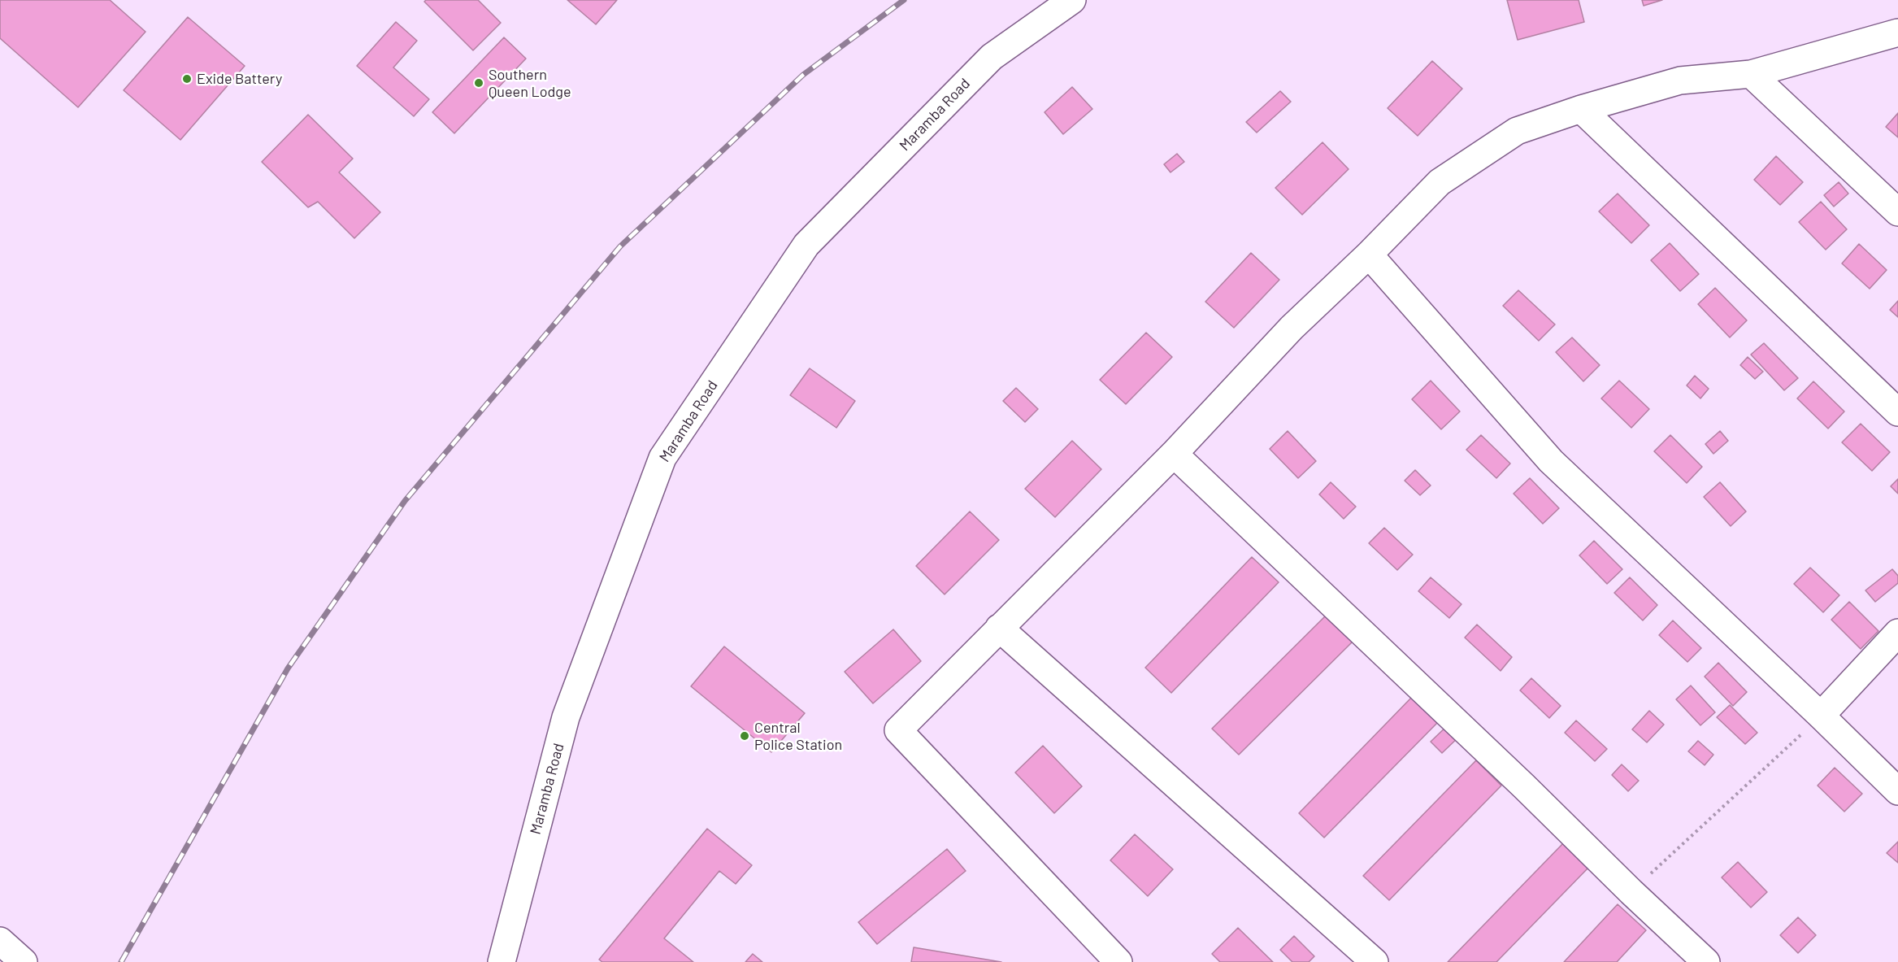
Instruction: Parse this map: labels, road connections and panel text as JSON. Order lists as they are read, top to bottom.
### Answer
{
  "streets": {
    "street": ["Maramba Road"]
  },
  "places": ["Exide Battery", "Southern Queen Lodge", "Central Police Station"]
}
